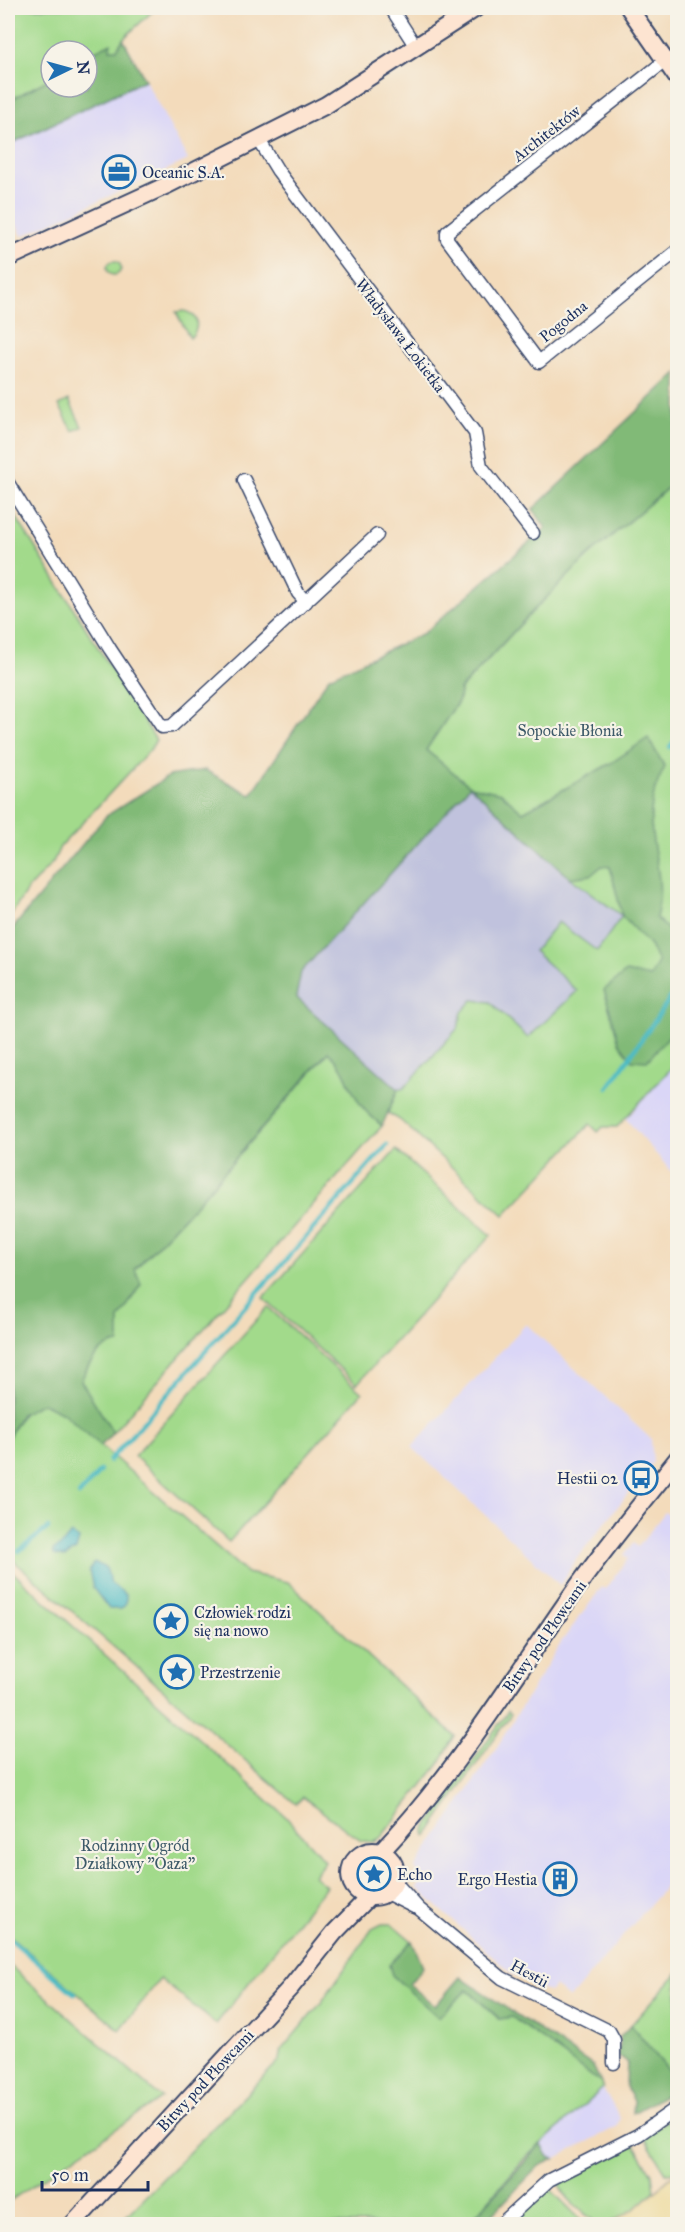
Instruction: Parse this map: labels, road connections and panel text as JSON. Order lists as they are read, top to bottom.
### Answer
{
  "streets": {
    "street": [
      "Architektów",
      "Pogodna",
      "Władysława Łokietka",
      "Bitwy pod Płowcami",
      "Hestii"
    ]
  },
  "crossings": [
    ["Architektów", "Pogodna"],
    ["Bitwy pod Płowcami", "Hestii"]
  ],
  "parks": ["Sopockie Błonia", "Rodzinny Ogród Działkowy \"Oaza\""],
  "places": {
    "office": ["Oceanic S.A."],
    "bus stop": ["Hestii 02"],
    "place": ["Człowiek rodzi się na nowo", "Przestrzenie", "Echo"],
    "building": ["Ergo Hestia"]
  },
  "scale_bar": "50 m",
  "north": "right"
}
